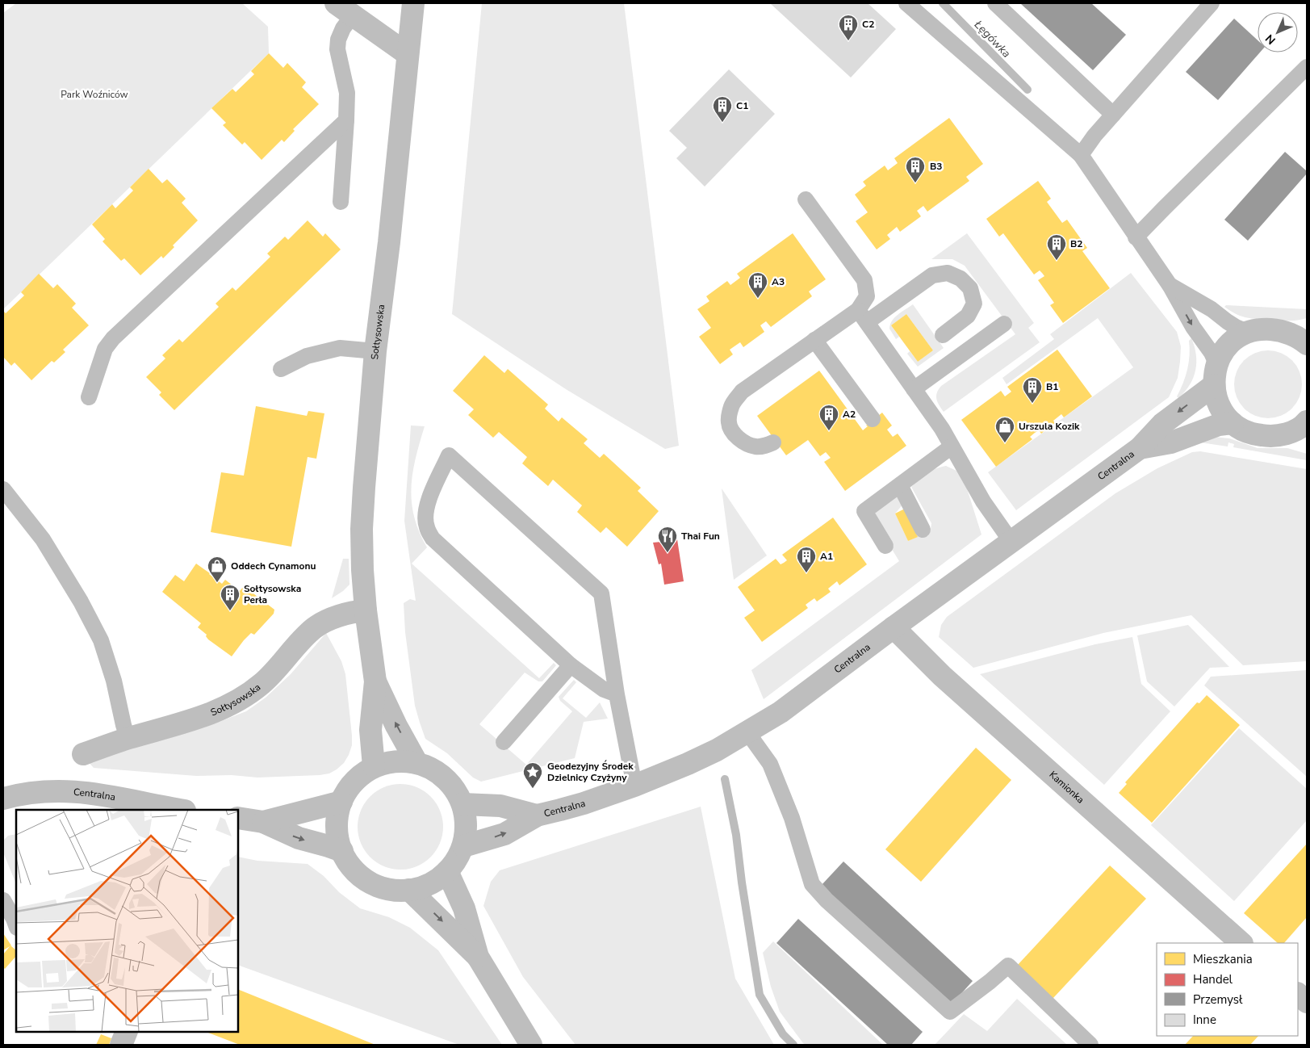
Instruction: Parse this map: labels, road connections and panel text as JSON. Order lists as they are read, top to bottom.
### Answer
{
  "streets": {
    "street": ["Sołtysowska", "Centralna", "Kamionka"]
  },
  "crossings": [
    ["Sołtysowska", "Centralna"],
    ["Centralna", "Kamionka"]
  ],
  "water": ["Łęgówka"],
  "parks": ["Park Woźniców"],
  "places": {
    "building": [
      "C2",
      "C1",
      "B3",
      "B2",
      "A3",
      "B1",
      "A2",
      "A1",
      "Sołtysowska Perła"
    ],
    "shop": ["Urszula Kozik", "Oddech Cynamonu"],
    "restaurant": ["Thai Fun"],
    "place": ["Geodezyjny Środek Dzielnicy Czyżyny"]
  },
  "legend": [
    "Mieszkania",
    "Handel",
    "Przemysł",
    "Inne"
  ],
  "north": "bottom left"
}
